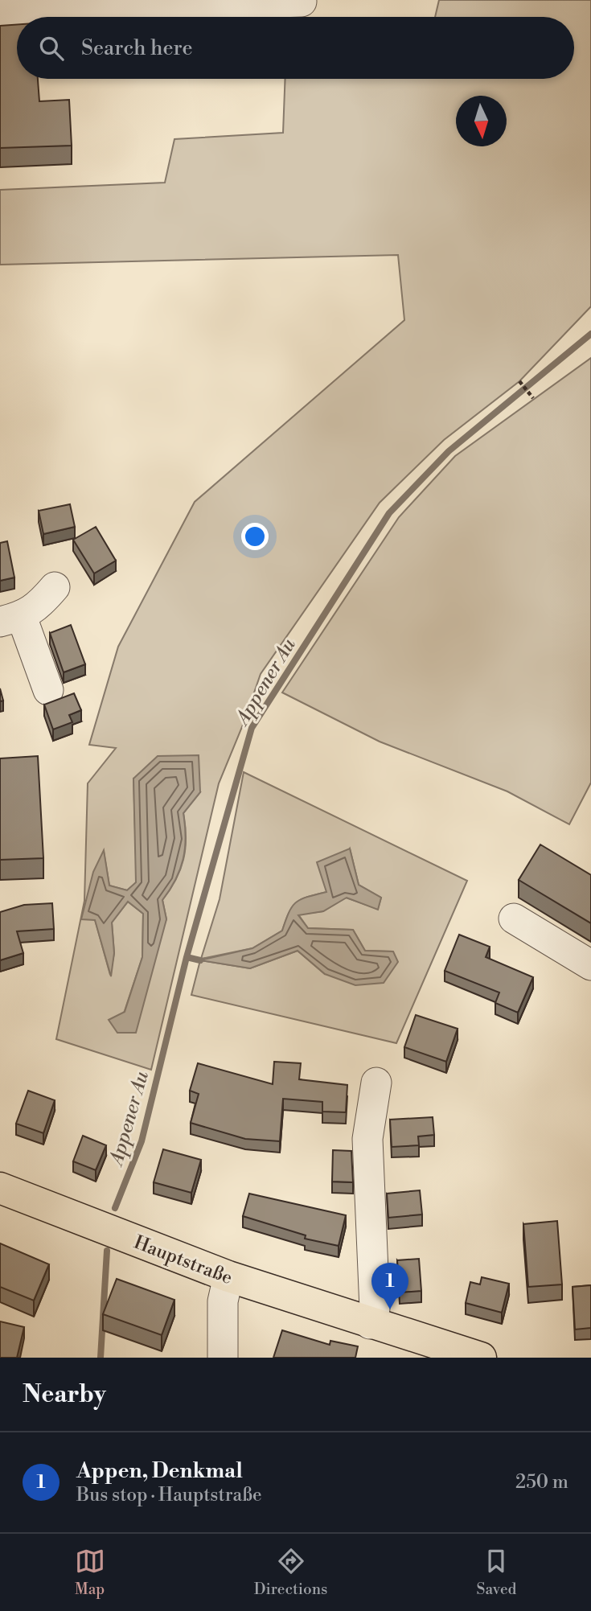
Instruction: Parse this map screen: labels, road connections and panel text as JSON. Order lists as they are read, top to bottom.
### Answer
{
  "streets": {
    "main road": ["Hauptstraße"]
  },
  "water": ["Appener Au"],
  "north": "bottom",
  "page": {
    "search": "Search here",
    "pins": "1",
    "heading": "Nearby",
    "list": [
      {
        "mark": "1",
        "name": "Appen, Denkmal",
        "note": "Bus stop · Hauptstraße",
        "value": "250 m"
      }
    ],
    "nav": ["Map", "Directions", "Saved"]
  }
}
